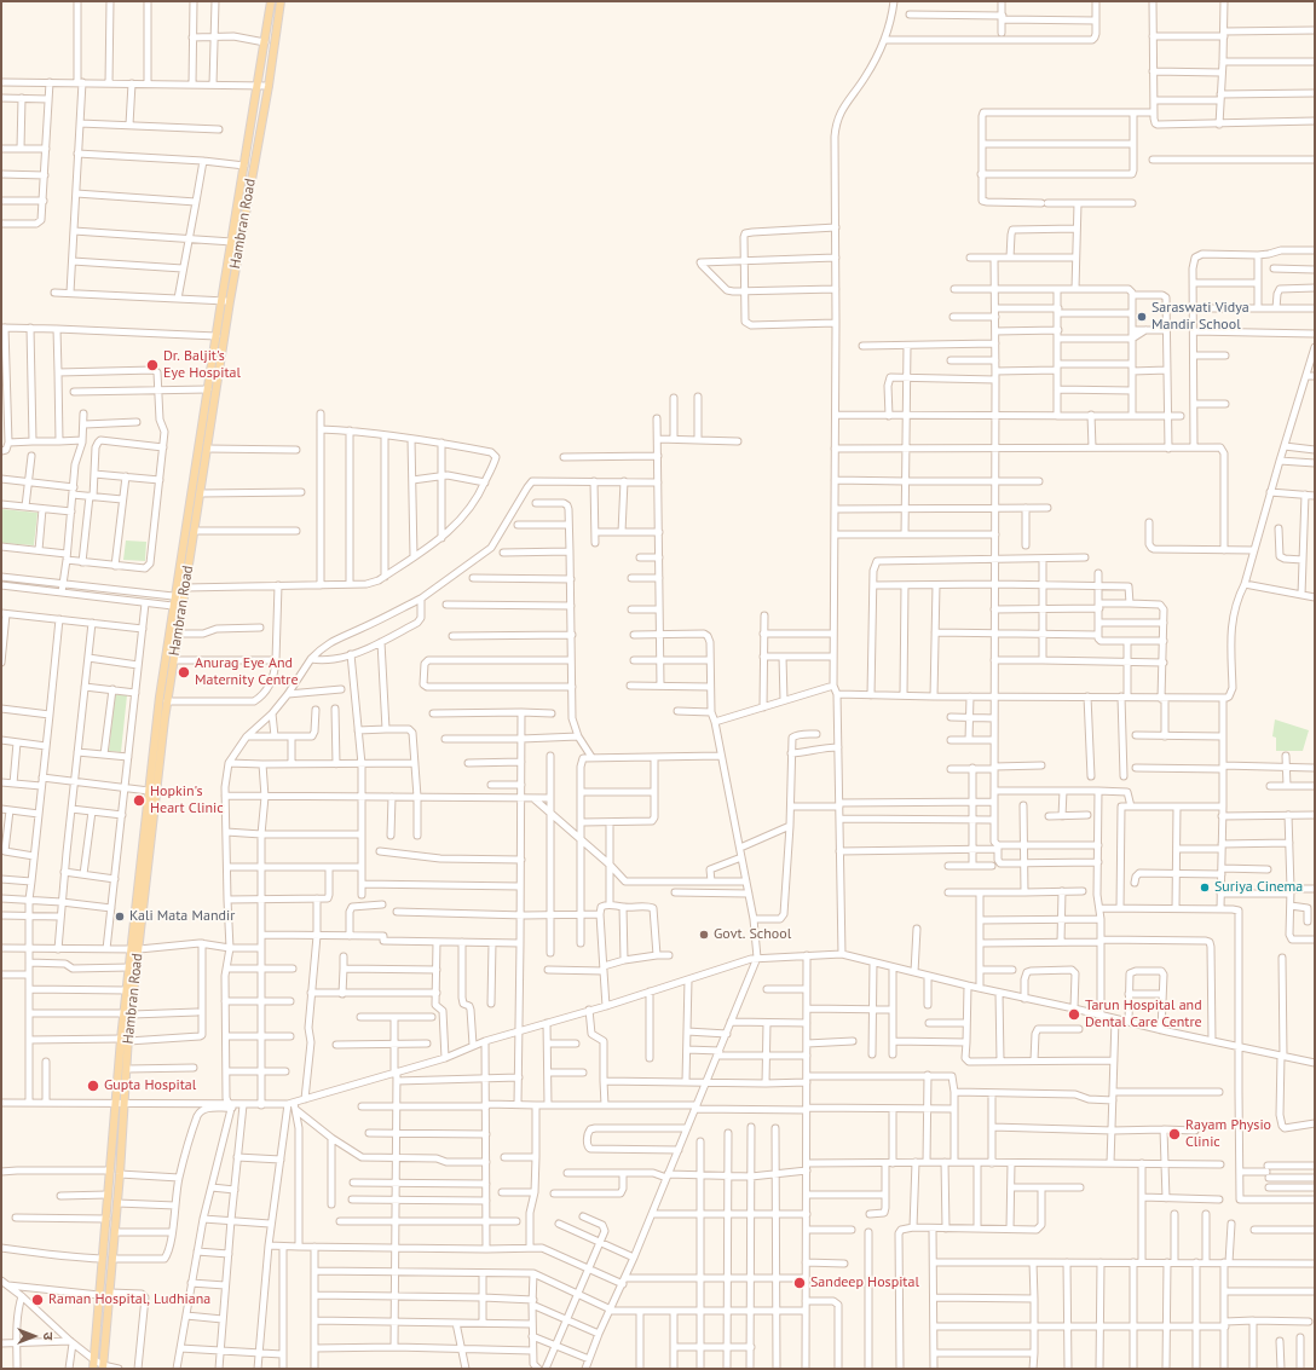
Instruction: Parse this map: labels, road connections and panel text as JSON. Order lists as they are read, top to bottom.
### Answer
{
  "streets": {
    "main road": ["Hambran Road"]
  },
  "places": [
    "Saraswati Vidya Mandir School",
    "Dr. Baljit's Eye Hospital",
    "Anurag Eye And Maternity Centre",
    "Hopkin's Heart Clinic",
    "Suriya Cinema",
    "Kali Mata Mandir",
    "Govt. School",
    "Tarun Hospital and Dental Care Centre",
    "Gupta Hospital",
    "Rayam Physio Clinic",
    "Sandeep Hospital",
    "Raman Hospital, Ludhiana"
  ],
  "north": "right"
}
